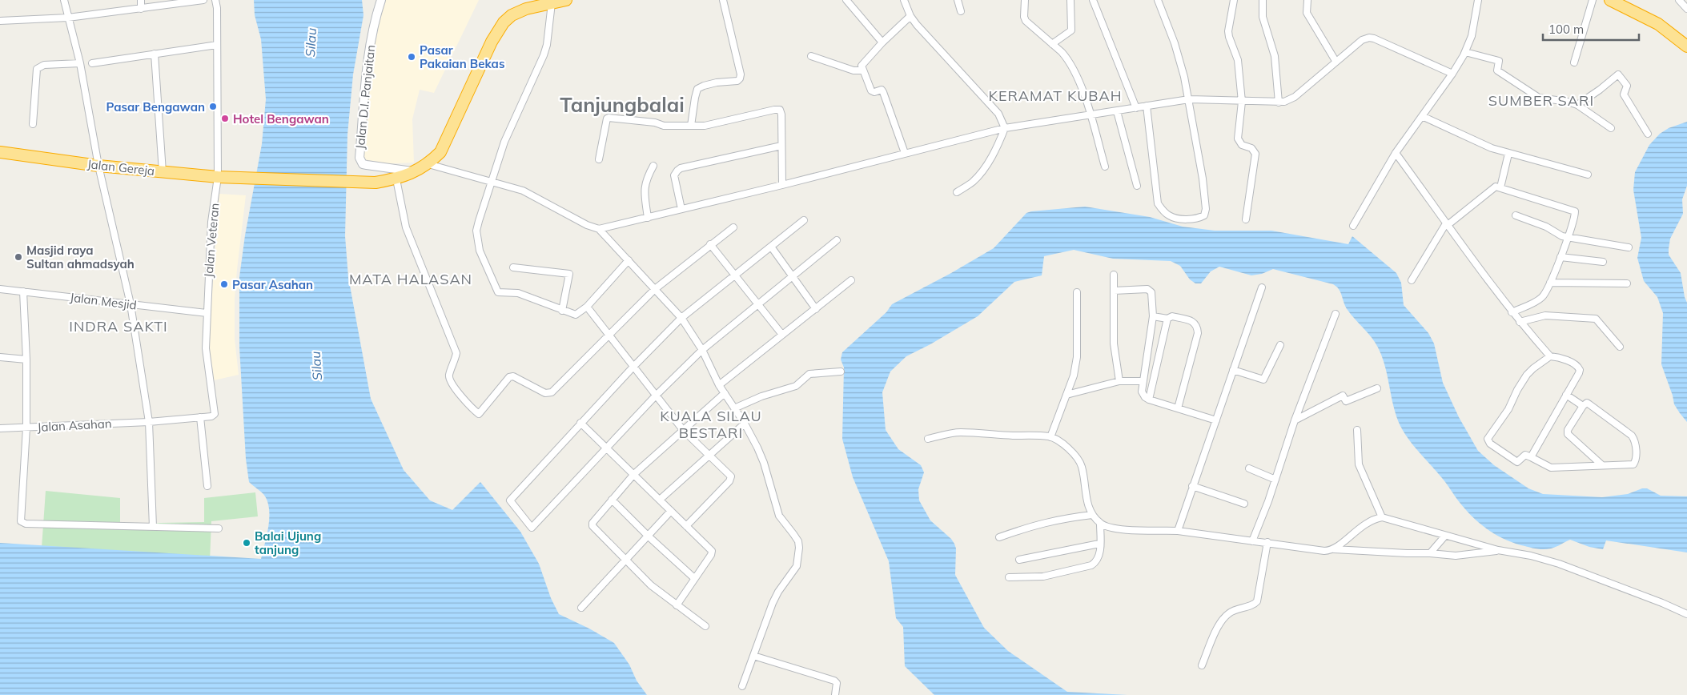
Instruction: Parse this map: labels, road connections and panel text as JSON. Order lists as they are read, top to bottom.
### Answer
{
  "streets": {
    "highway": ["Jalan Gereja"],
    "main road": ["Jalan D.I. Panjaitan"],
    "street": ["Jalan Veteran", "Jalan Mesjid", "Jalan Asahan"]
  },
  "crossings": [
    ["Jalan D.I. Panjaitan", "Jalan Gereja"],
    ["Jalan Gereja", "Jalan Veteran"],
    ["Jalan Veteran", "Jalan Mesjid"],
    ["Jalan Veteran", "Jalan Asahan"]
  ],
  "districts": [
    "KERAMAT KUBAH",
    "SUMBER SARI",
    "Tanjungbalai",
    "MATA HALASAN",
    "INDRA SAKTI",
    "KUALA SILAU BESTARI"
  ],
  "water": ["Silau"],
  "places": [
    "Pasar Pakaian Bekas",
    "Pasar Bengawan",
    "Hotel Bengawan",
    "Masjid raya Sultan ahmadsyah",
    "Pasar Asahan",
    "Balai Ujung tanjung"
  ],
  "scale_bar": "100 m"
}
